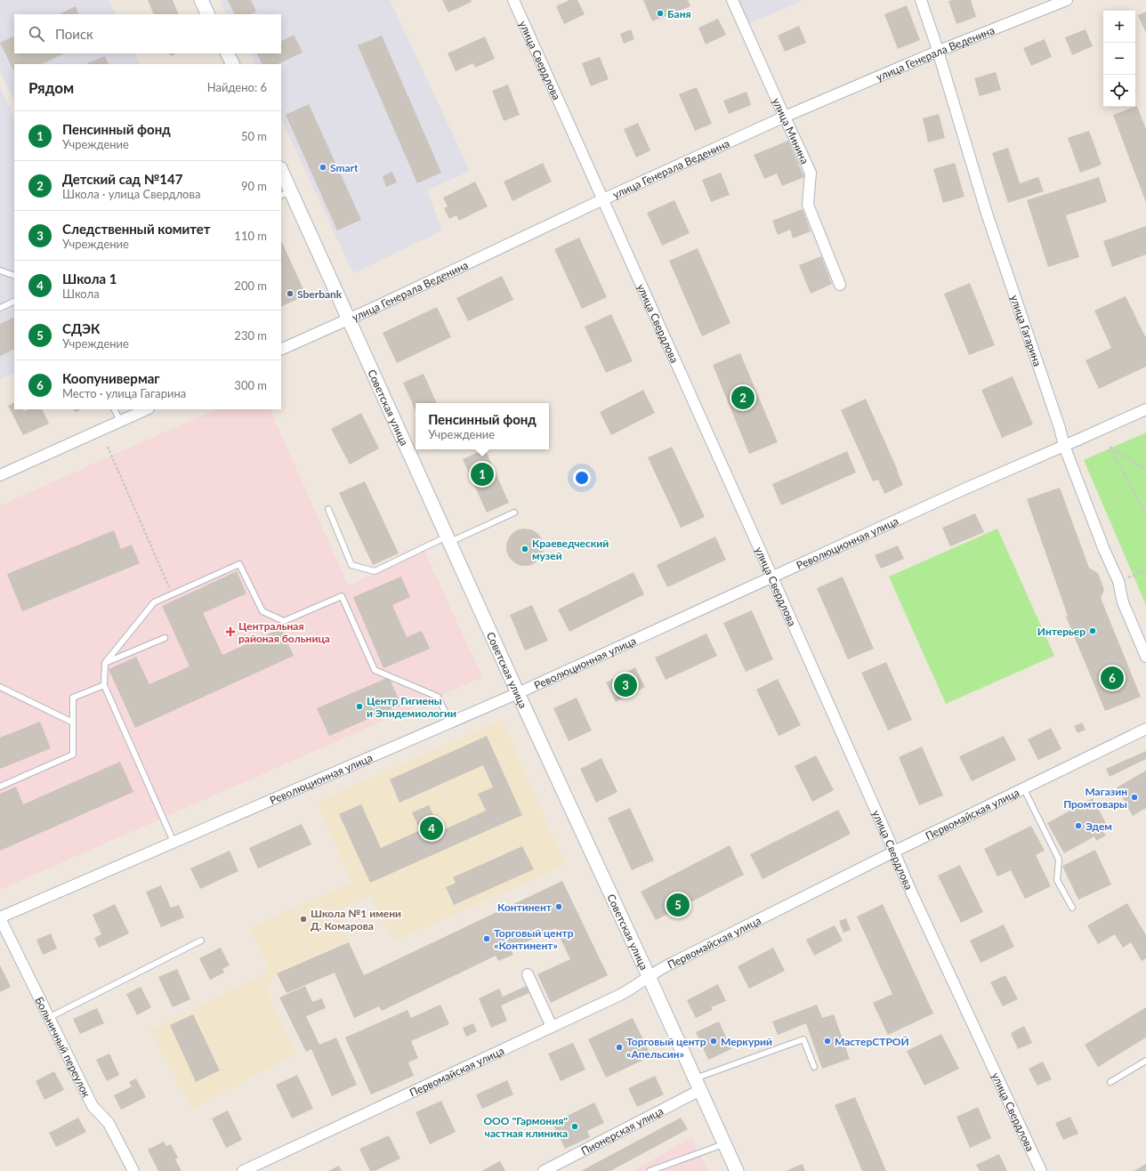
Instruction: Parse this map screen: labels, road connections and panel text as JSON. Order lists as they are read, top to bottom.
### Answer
{
  "streets": {
    "street": [
      "улица Генерала Веденина",
      "улица Свердлова",
      "улица Минина",
      "улица Гагарина",
      "Советская улица",
      "Революционная улица",
      "Первомайская улица",
      "Больничный переулок",
      "Пионерская улица"
    ]
  },
  "crossings": [
    ["улица Генерала Веденина", "улица Свердлова"],
    ["улица Генерала Веденина", "улица Минина"],
    ["улица Генерала Веденина", "улица Гагарина"],
    ["улица Генерала Веденина", "Советская улица"],
    ["улица Свердлова", "Революционная улица"],
    ["улица Свердлова", "Первомайская улица"],
    ["улица Гагарина", "Революционная улица"],
    ["Советская улица", "Революционная улица"],
    ["Советская улица", "Первомайская улица"],
    ["Советская улица", "Пионерская улица"],
    ["Революционная улица", "Больничный переулок"]
  ],
  "places": {
    "other": [
      "Баня",
      "Smart",
      "Sberbank",
      "Краеведческий музей",
      "Интерьер",
      "Центр Гигиены и Эпидемиологии",
      "Магазин Промтовары",
      "Эдем",
      "Континент",
      "Школа №1 имени Д. Комарова",
      "Торговый центр «Континент»",
      "Меркурий",
      "МастерСТРОЙ",
      "Торговый центр «Апельсин»",
      "ООО \"Гармония\" частная клиника"
    ],
    "health": ["Центральная районая больница"]
  },
  "page": {
    "map_buttons": ["+", "−"],
    "search": "Поиск",
    "heading": ["Рядом", "Найдено: 6"],
    "list": [
      {
        "mark": "1",
        "name": "Пенсинный фонд",
        "note": "Учреждение",
        "value": "50 m"
      },
      {
        "mark": "2",
        "name": "Детский сад №147",
        "note": "Школа · улица Свердлова",
        "value": "90 m"
      },
      {
        "mark": "3",
        "name": "Следственный комитет",
        "note": "Учреждение",
        "value": "110 m"
      },
      {
        "mark": "4",
        "name": "Школа 1",
        "note": "Школа",
        "value": "200 m"
      },
      {
        "mark": "5",
        "name": "СДЭК",
        "note": "Учреждение",
        "value": "230 m"
      },
      {
        "mark": "6",
        "name": "Коопунивермаг",
        "note": "Место · улица Гагарина",
        "value": "300 m"
      }
    ],
    "pins": [
      "2",
      "1",
      "6",
      "3",
      "4",
      "5"
    ],
    "popup": ["Пенсинный фонд", "Учреждение"]
  }
}
